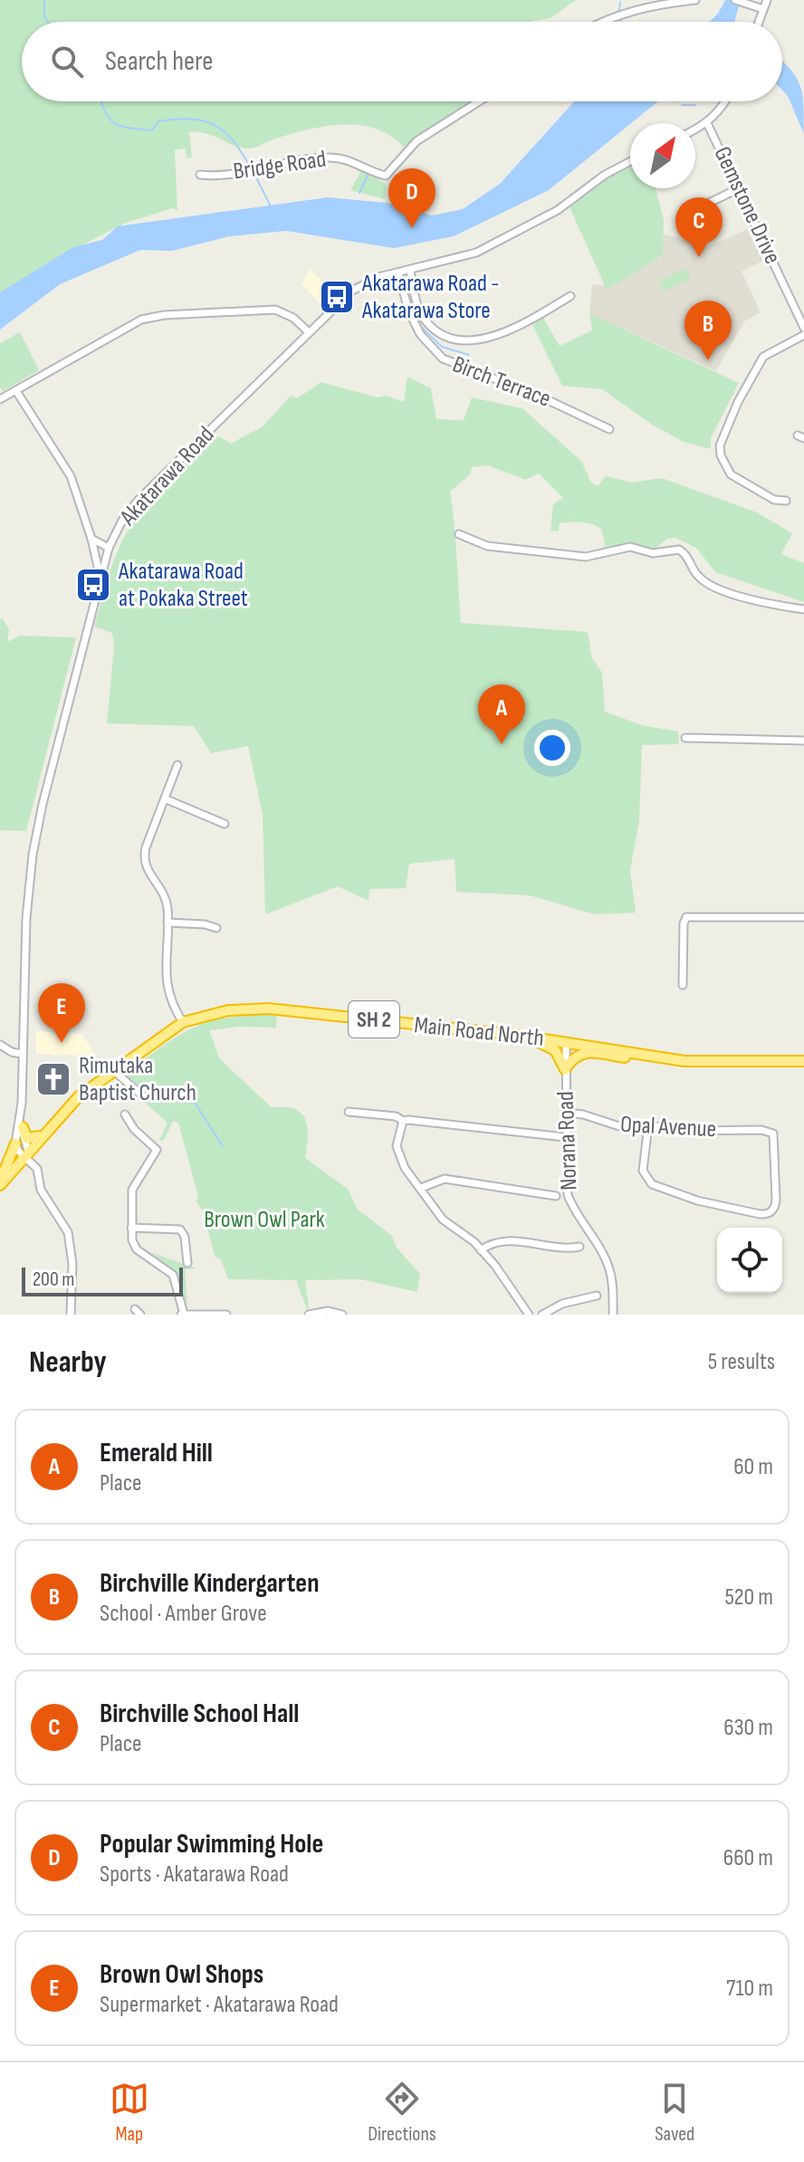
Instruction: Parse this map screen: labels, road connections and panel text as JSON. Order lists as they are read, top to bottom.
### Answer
{
  "streets": {
    "highway": ["SH 2", "Main Road North"],
    "street": [
      "Bridge Road",
      "Gemstone Drive",
      "Birch Terrace",
      "Akatarawa Road",
      "Opal Avenue",
      "Norana Road"
    ]
  },
  "crossings": [
    ["Birch Terrace", "Akatarawa Road"],
    ["Akatarawa Road", "SH 2"],
    ["Akatarawa Road", "Main Road North"],
    ["SH 2", "Main Road North"],
    ["Main Road North", "Norana Road"],
    ["Opal Avenue", "Norana Road"]
  ],
  "parks": ["Brown Owl Park"],
  "places": {
    "bus stop": ["Akatarawa Road - Akatarawa Store", "Akatarawa Road at Pokaka Street"],
    "church": ["Rimutaka Baptist Church"]
  },
  "scale_bar": "200 m",
  "north": "top right",
  "page": {
    "search": "Search here",
    "pins": [
      "D",
      "C",
      "B",
      "A",
      "E"
    ],
    "scale": "200 m",
    "heading": ["Nearby", "5 results"],
    "list": [
      {
        "mark": "A",
        "name": "Emerald Hill",
        "note": "Place",
        "value": "60 m"
      },
      {
        "mark": "B",
        "name": "Birchville Kindergarten",
        "note": "School · Amber Grove",
        "value": "520 m"
      },
      {
        "mark": "C",
        "name": "Birchville School Hall",
        "note": "Place",
        "value": "630 m"
      },
      {
        "mark": "D",
        "name": "Popular Swimming Hole",
        "note": "Sports · Akatarawa Road",
        "value": "660 m"
      },
      {
        "mark": "E",
        "name": "Brown Owl Shops",
        "note": "Supermarket · Akatarawa Road",
        "value": "710 m"
      }
    ],
    "nav": ["Map", "Directions", "Saved"]
  }
}
